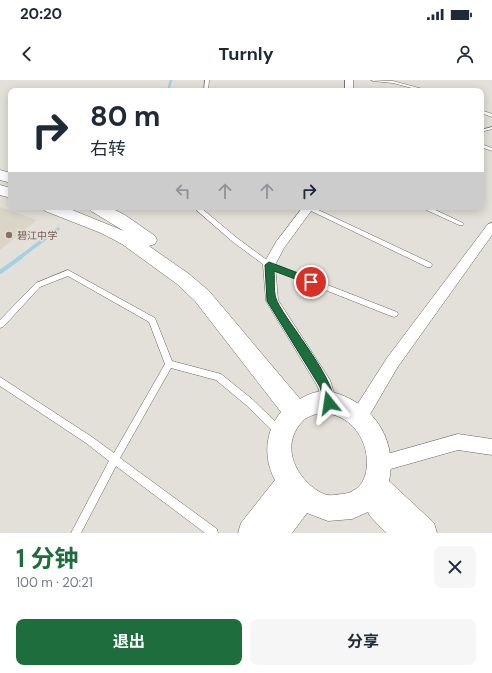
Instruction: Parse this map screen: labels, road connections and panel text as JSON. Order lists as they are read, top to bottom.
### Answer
{
  "places": ["碧江中学"],
  "page": {
    "status": "20:20",
    "header": "Turnly",
    "turn": ["80 m", "右转"],
    "heading": ["1 分钟", "100 m · 20:21"],
    "buttons": ["退出", "分享"]
  }
}
